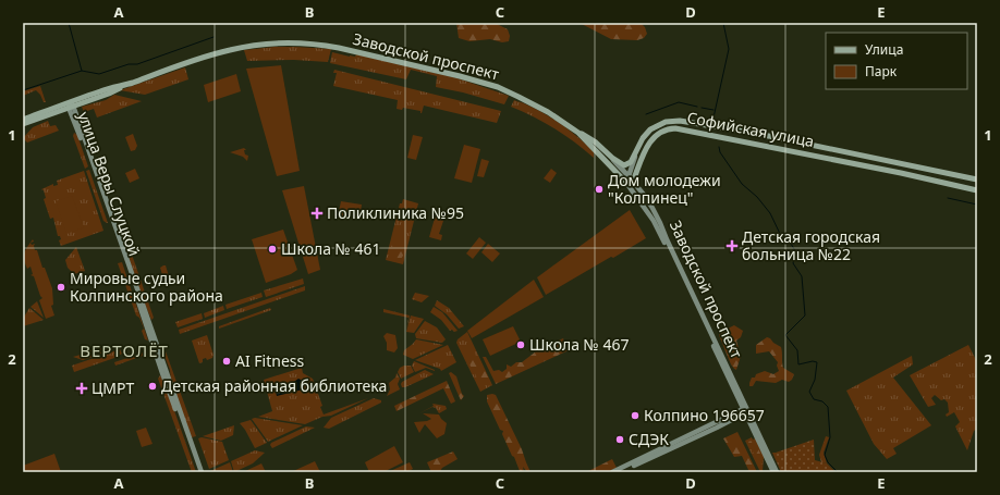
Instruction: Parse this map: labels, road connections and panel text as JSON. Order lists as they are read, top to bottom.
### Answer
{
  "streets": {
    "main road": ["Заводской проспект", "Софийская улица", "улица Веры Слуцкой"]
  },
  "crossings": [
    ["Заводской проспект", "Софийская улица"],
    ["Заводской проспект", "улица Веры Слуцкой"]
  ],
  "districts": ["ВЕРТОЛЁТ"],
  "places": {
    "other": [
      "Дом молодежи \"Колпинец\"",
      "Школа № 461",
      "Мировые судьи Колпинского района",
      "Школа № 467",
      "AI Fitness",
      "Детская районная библиотека",
      "Колпино 196657",
      "СДЭК"
    ],
    "health": ["Поликлиника №95", "Детская городская больница №22", "ЦМРТ"]
  },
  "legend": ["Улица", "Парк"],
  "grid": {
    "columns": [
      "A",
      "B",
      "C",
      "D",
      "E"
    ],
    "rows": ["1", "2"]
  }
}
